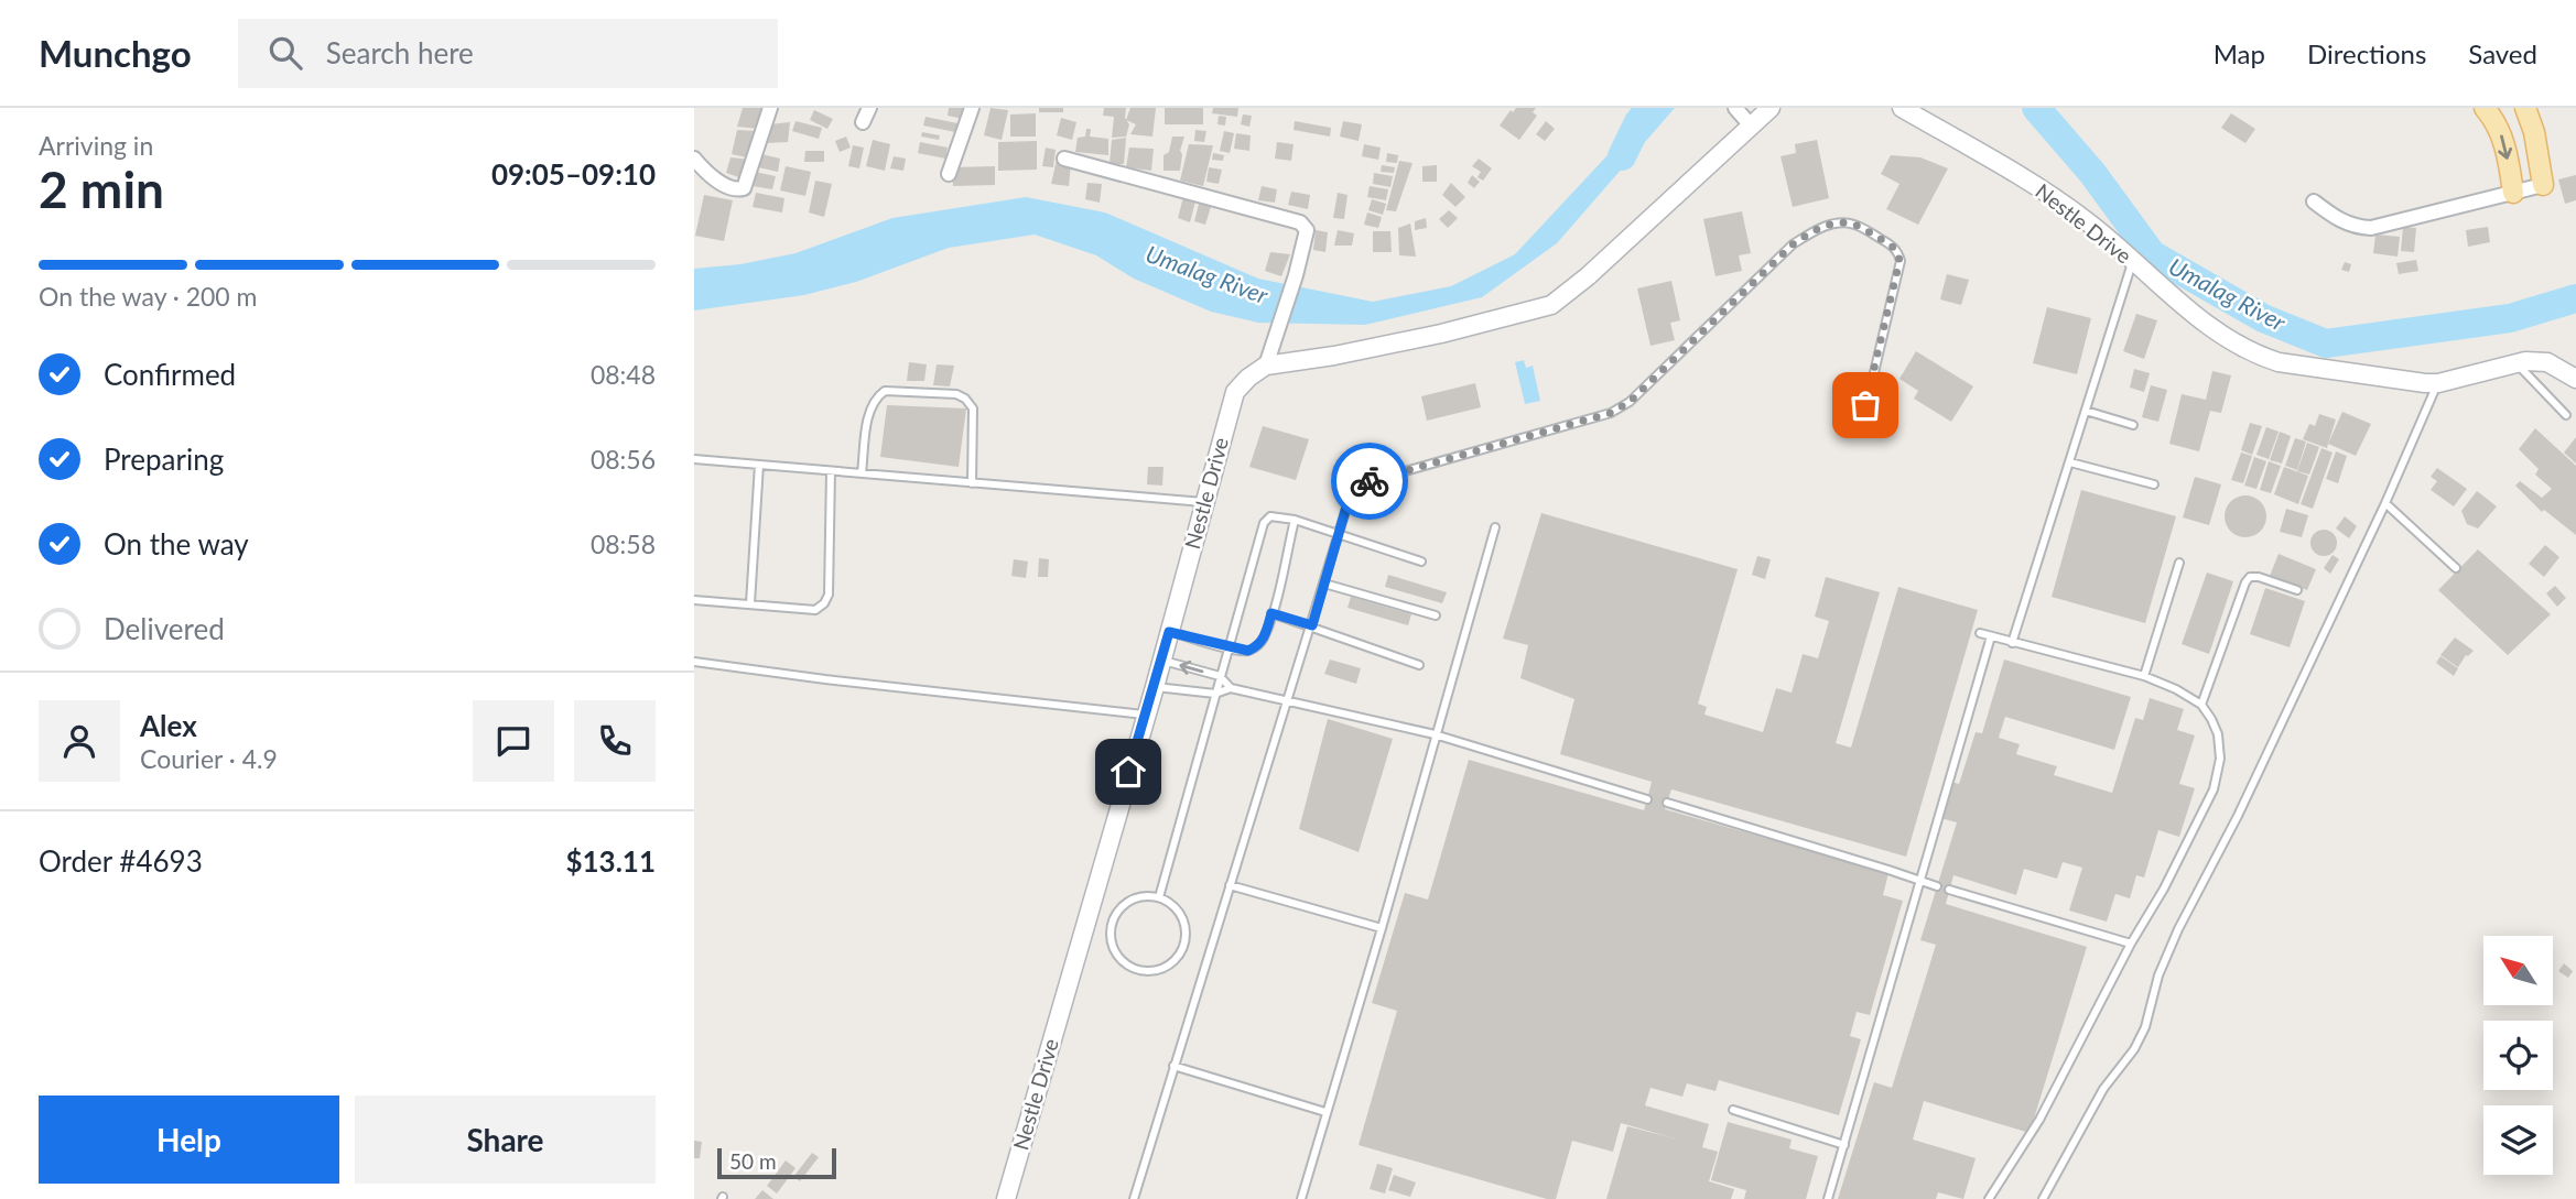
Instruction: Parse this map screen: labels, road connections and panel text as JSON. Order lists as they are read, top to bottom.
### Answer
{
  "streets": {
    "street": ["Nestle Drive"]
  },
  "water": ["Umalag River"],
  "scale_bar": "50 m",
  "north": "top left",
  "page": {
    "header": "Munchgo",
    "search": "Search here",
    "nav": ["Map", "Directions", "Saved"],
    "heading": ["2 min", "Arriving in", "09:05–09:10"],
    "panel": [
      "Alex",
      "Courier · 4.9",
      "Order #4693",
      "$13.11"
    ],
    "bar": "On the way · 200 m",
    "list": [
      ["Confirmed", "08:48"],
      ["Preparing", "08:56"],
      ["On the way", "08:58"],
      "Delivered"
    ],
    "buttons": ["Help", "Share"],
    "scale": "50 m"
  }
}
